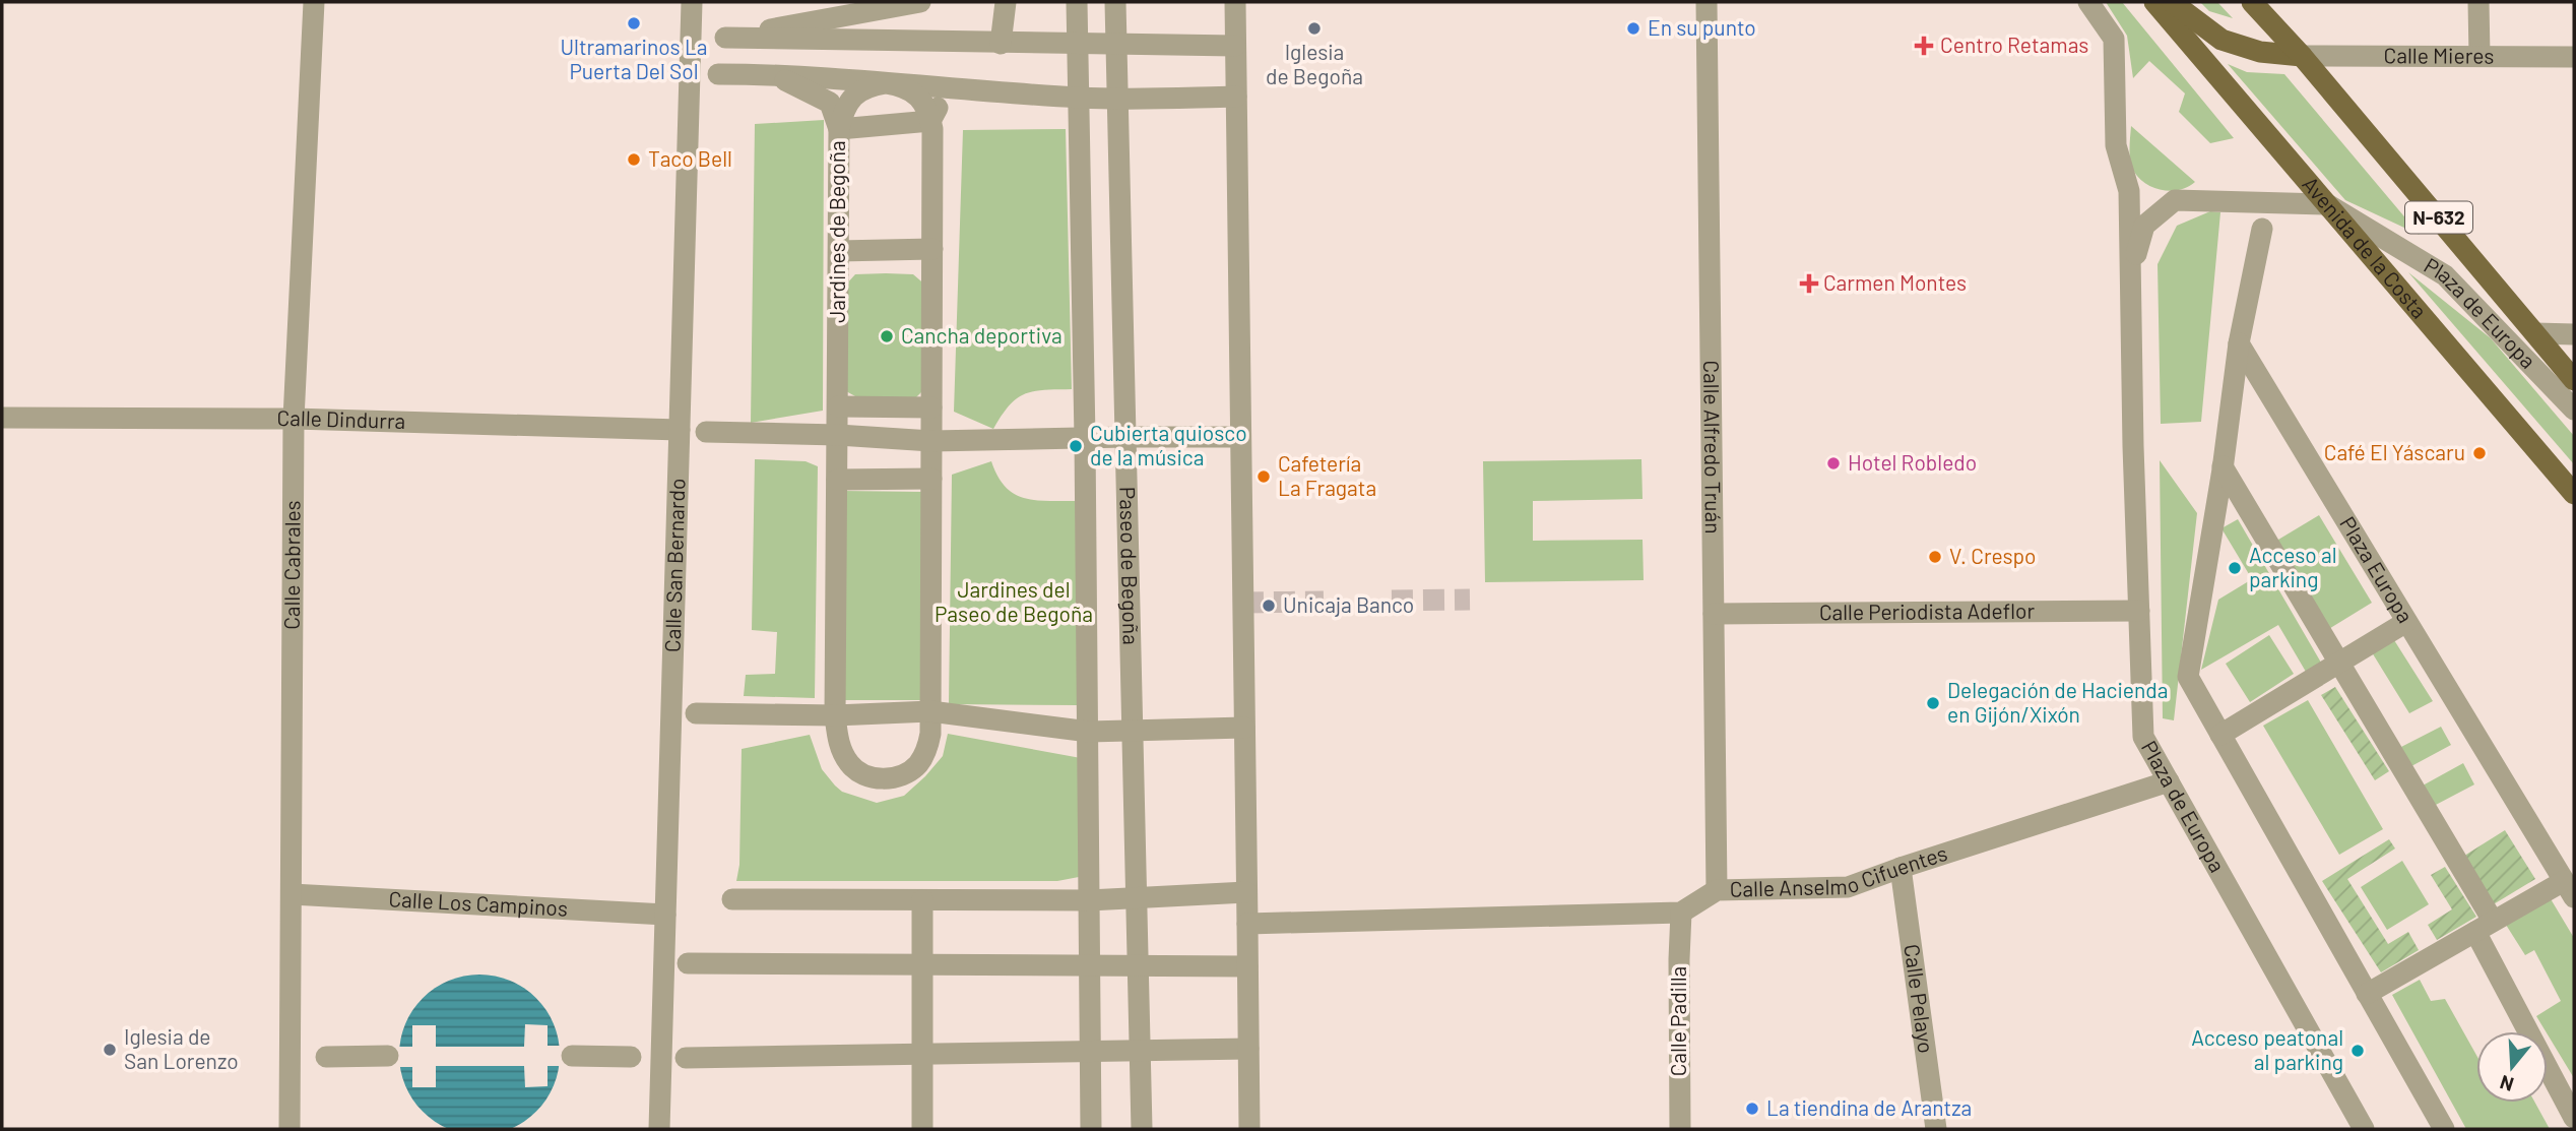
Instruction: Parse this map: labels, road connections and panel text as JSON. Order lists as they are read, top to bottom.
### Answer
{
  "streets": {
    "main road": ["N-632", "Avenida de la Costa"],
    "street": [
      "Calle Mieres",
      "Jardines de Begoña",
      "Plaza de Europa",
      "Calle Dindurra",
      "Calle Alfredo Truán",
      "Calle Cabrales",
      "Calle San Bernardo",
      "Paseo de Begoña",
      "Plaza Europa",
      "Calle Periodista Adeflor",
      "Calle Anselmo Cifuentes",
      "Calle Los Campinos",
      "Calle Pelayo",
      "Calle Padilla"
    ]
  },
  "crossings": [
    ["Calle Mieres", "N-632"],
    ["Avenida de la Costa", "Plaza de Europa"],
    ["Plaza de Europa", "Calle Periodista Adeflor"],
    ["Plaza de Europa", "Calle Anselmo Cifuentes"],
    ["Calle Dindurra", "Calle Cabrales"],
    ["Calle Dindurra", "Calle San Bernardo"],
    ["Calle Alfredo Truán", "Calle Periodista Adeflor"],
    ["Calle Alfredo Truán", "Calle Anselmo Cifuentes"],
    ["Calle Cabrales", "Calle Los Campinos"],
    ["Calle San Bernardo", "Calle Los Campinos"],
    ["Calle Anselmo Cifuentes", "Calle Pelayo"],
    ["Calle Anselmo Cifuentes", "Calle Padilla"]
  ],
  "parks": ["Jardines del Paseo de Begoña"],
  "places": {
    "other": [
      "Ultramarinos La Puerta Del Sol",
      "Iglesia de Begoña",
      "En su punto",
      "Taco Bell",
      "Cancha deportiva",
      "Cubierta quiosco de la música",
      "Café El Yáscaru",
      "Hotel Robledo",
      "Cafetería La Fragata",
      "V. Crespo",
      "Acceso al parking",
      "Unicaja Banco",
      "Delegación de Hacienda en Gijón/Xixón",
      "Iglesia de San Lorenzo",
      "Acceso peatonal al parking",
      "La tiendina de Arantza"
    ],
    "health": ["Centro Retamas", "Carmen Montes"]
  },
  "north": "bottom"
}
